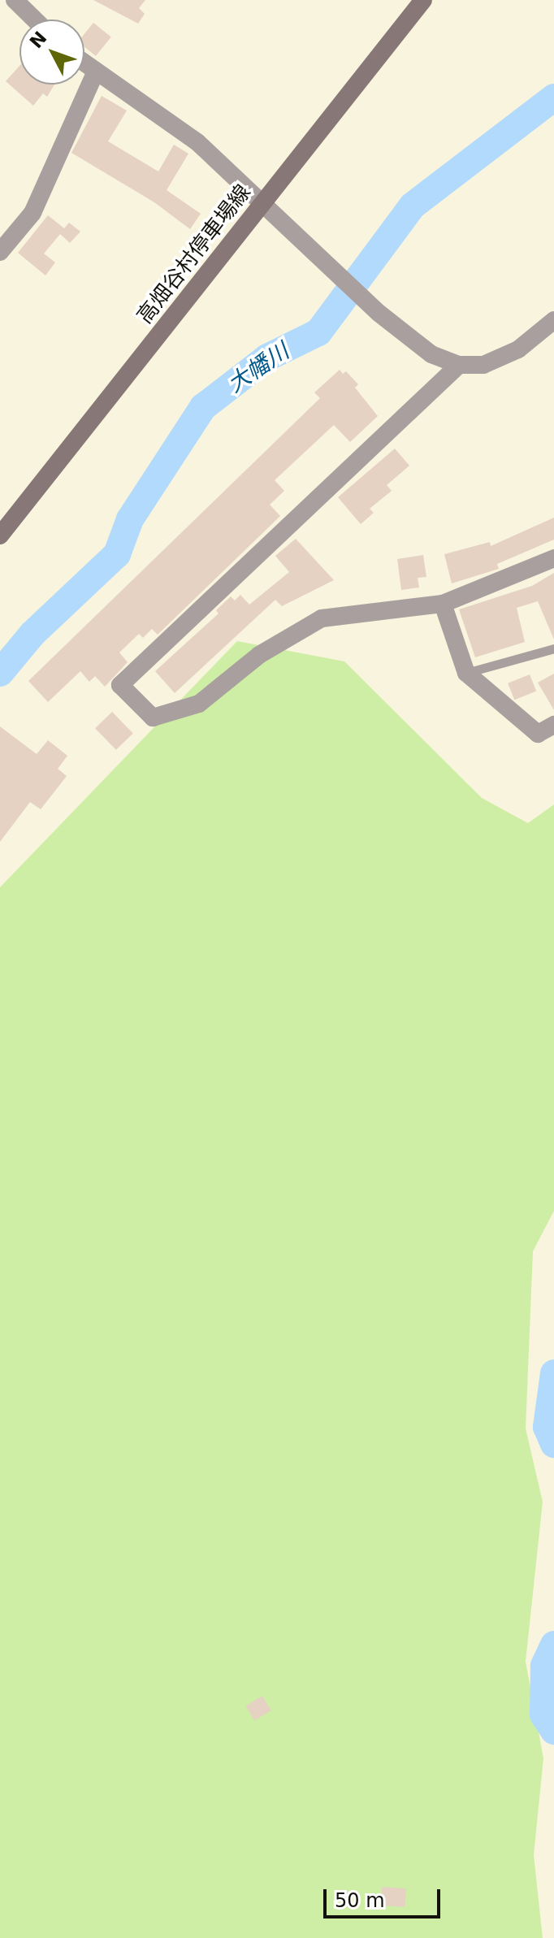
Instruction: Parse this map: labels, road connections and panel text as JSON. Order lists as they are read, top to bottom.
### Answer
{
  "streets": {
    "main road": ["高畑谷村停車場線"]
  },
  "water": ["大幡川"],
  "scale_bar": "50 m",
  "north": "top left"
}
